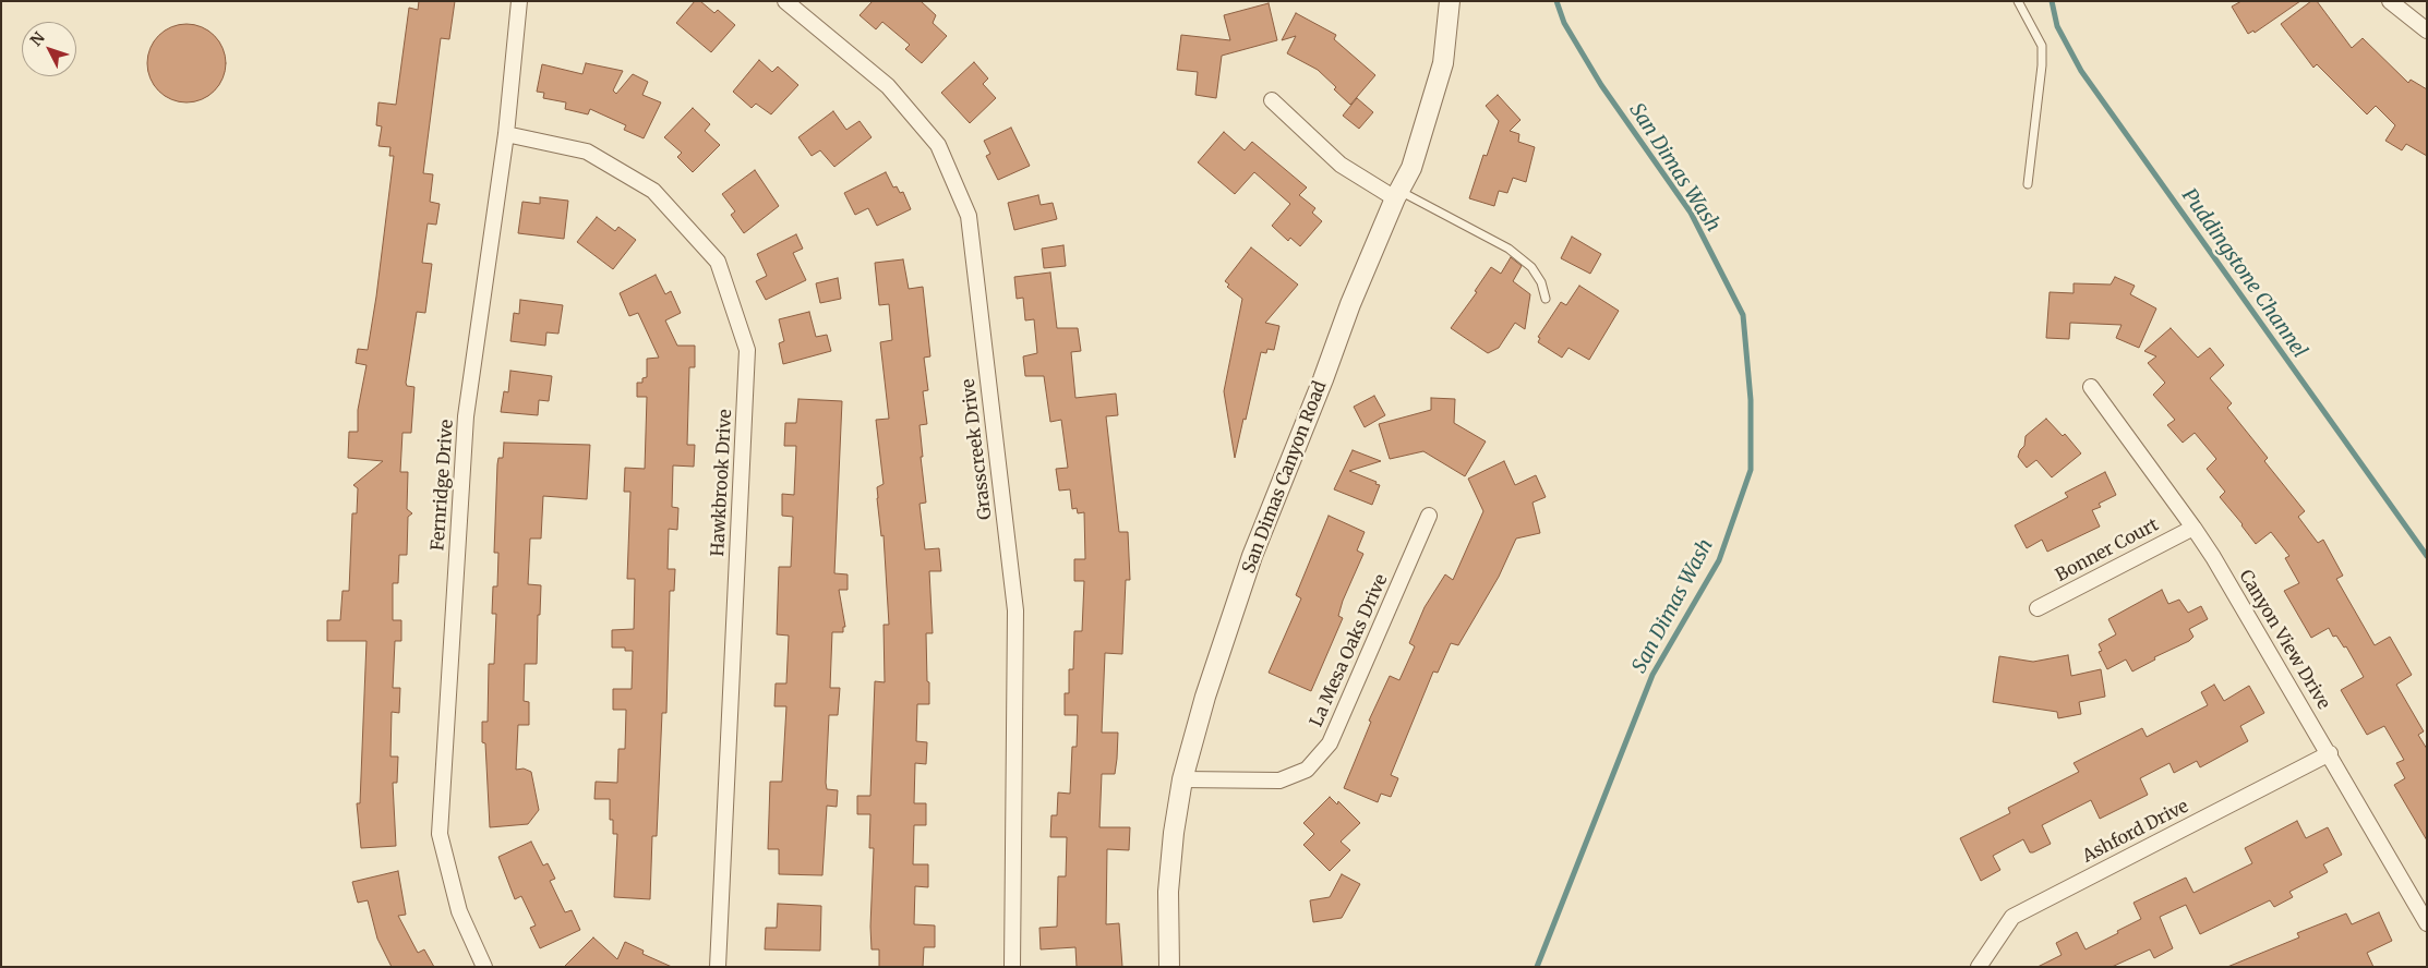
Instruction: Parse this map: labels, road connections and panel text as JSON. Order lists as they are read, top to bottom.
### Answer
{
  "streets": {
    "street": [
      "Grasscreek Drive",
      "San Dimas Canyon Road",
      "Hawkbrook Drive",
      "Fernridge Drive",
      "Bonner Court",
      "Canyon View Drive",
      "La Mesa Oaks Drive",
      "Ashford Drive"
    ]
  },
  "crossings": [
    ["San Dimas Canyon Road", "La Mesa Oaks Drive"],
    ["Hawkbrook Drive", "Fernridge Drive"],
    ["Bonner Court", "Canyon View Drive"],
    ["Canyon View Drive", "Ashford Drive"]
  ],
  "water": ["San Dimas Wash", "Puddingstone Channel"],
  "north": "top left"
}
